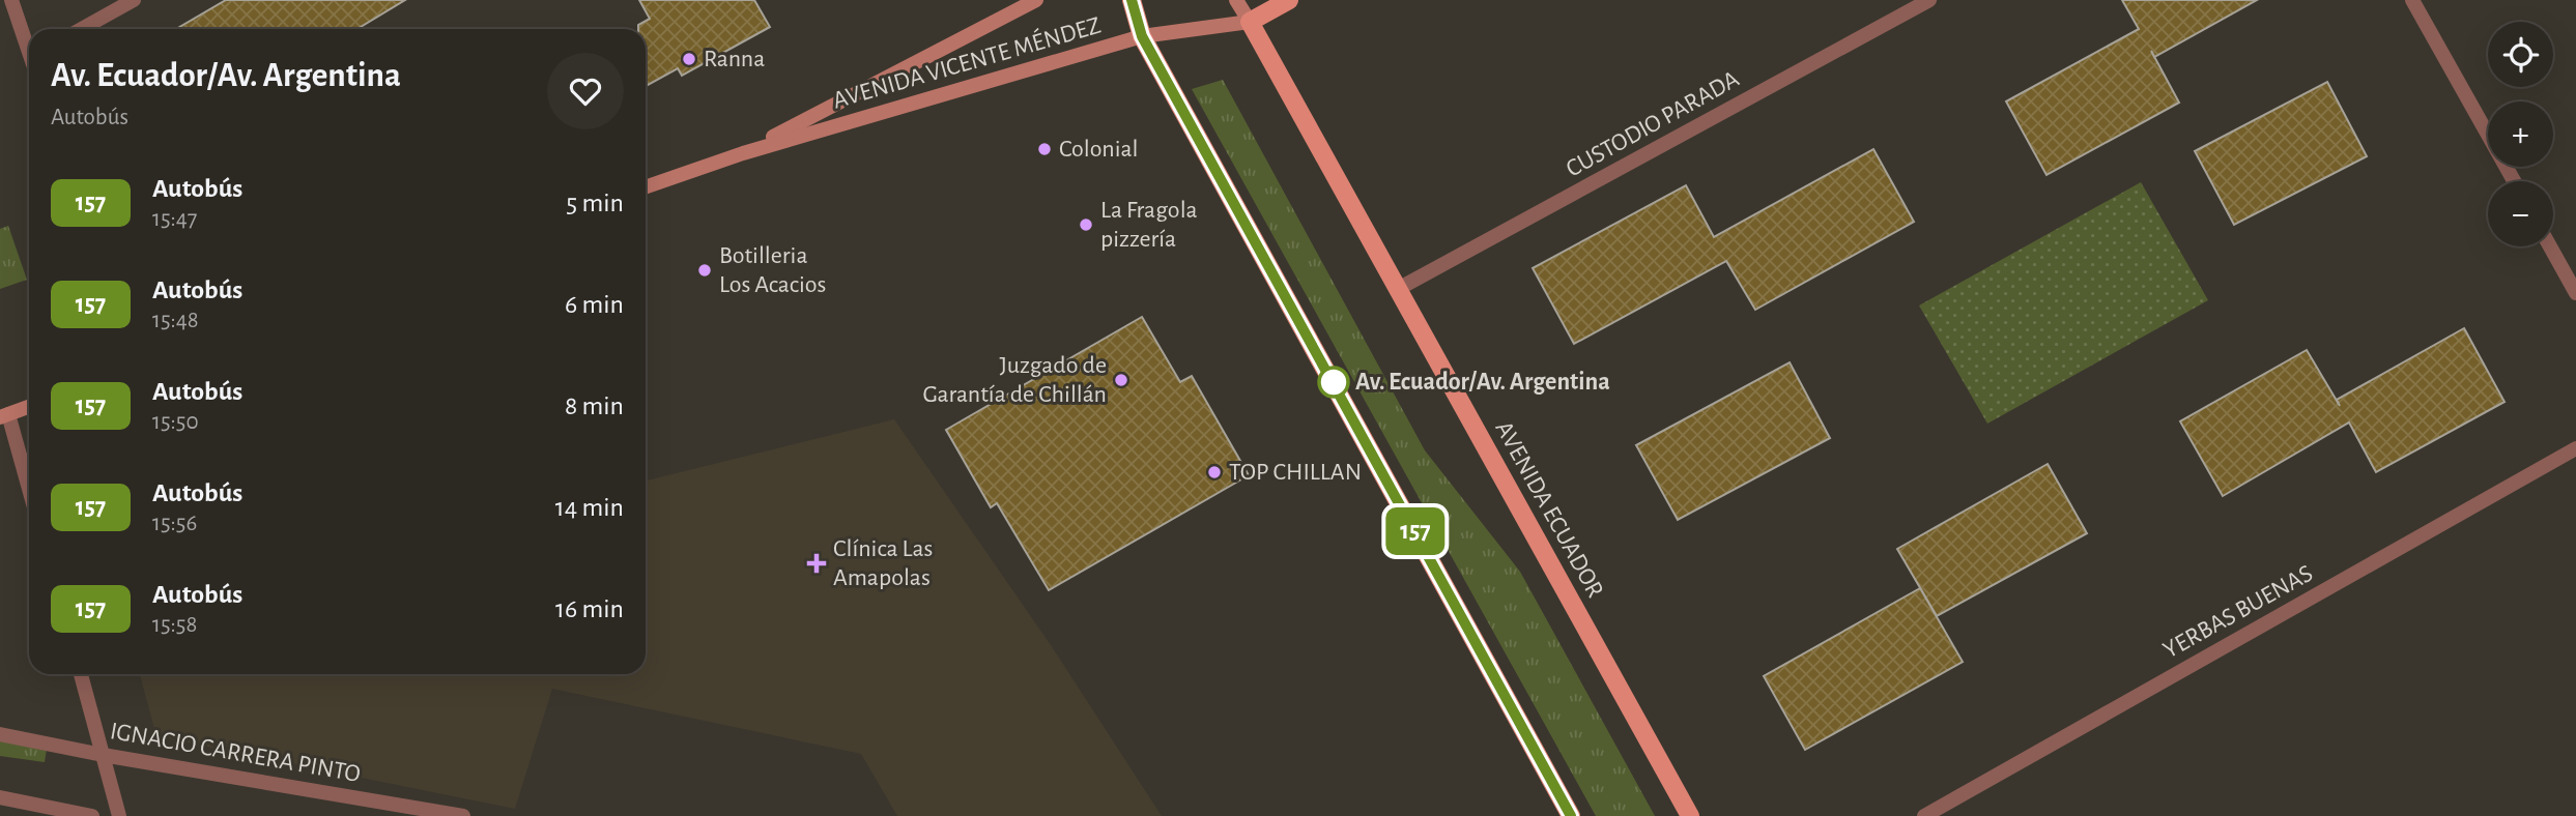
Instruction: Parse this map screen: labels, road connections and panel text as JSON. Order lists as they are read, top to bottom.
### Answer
{
  "streets": {
    "main road": ["AVENIDA VICENTE MÉNDEZ", "AVENIDA ECUADOR"],
    "street": ["CUSTODIO PARADA", "YERBAS BUENAS", "IGNACIO CARRERA PINTO"]
  },
  "crossings": [
    ["AVENIDA VICENTE MÉNDEZ", "AVENIDA ECUADOR"],
    ["CUSTODIO PARADA", "AVENIDA ECUADOR"]
  ],
  "places": {
    "other": [
      "Ranna",
      "Colonial",
      "La Fragola pizzería",
      "Botilleria Los Acacios",
      "Juzgado de Garantía de Chillán",
      "Av. Ecuador/Av. Argentina",
      "TOP CHILLAN"
    ],
    "health": ["Clínica Las Amapolas"]
  },
  "lines": ["bus line 157"],
  "page": {
    "on_map": "157",
    "map_buttons": ["+", "−"],
    "heading": ["Av. Ecuador/Av. Argentina", "Autobús"],
    "list": [
      {
        "mark": "157",
        "name": "Autobús",
        "note": "15:47",
        "value": "5 min"
      },
      {
        "mark": "157",
        "name": "Autobús",
        "note": "15:48",
        "value": "6 min"
      },
      {
        "mark": "157",
        "name": "Autobús",
        "note": "15:50",
        "value": "8 min"
      },
      {
        "mark": "157",
        "name": "Autobús",
        "note": "15:56",
        "value": "14 min"
      },
      {
        "mark": "157",
        "name": "Autobús",
        "note": "15:58",
        "value": "16 min"
      }
    ]
  }
}
